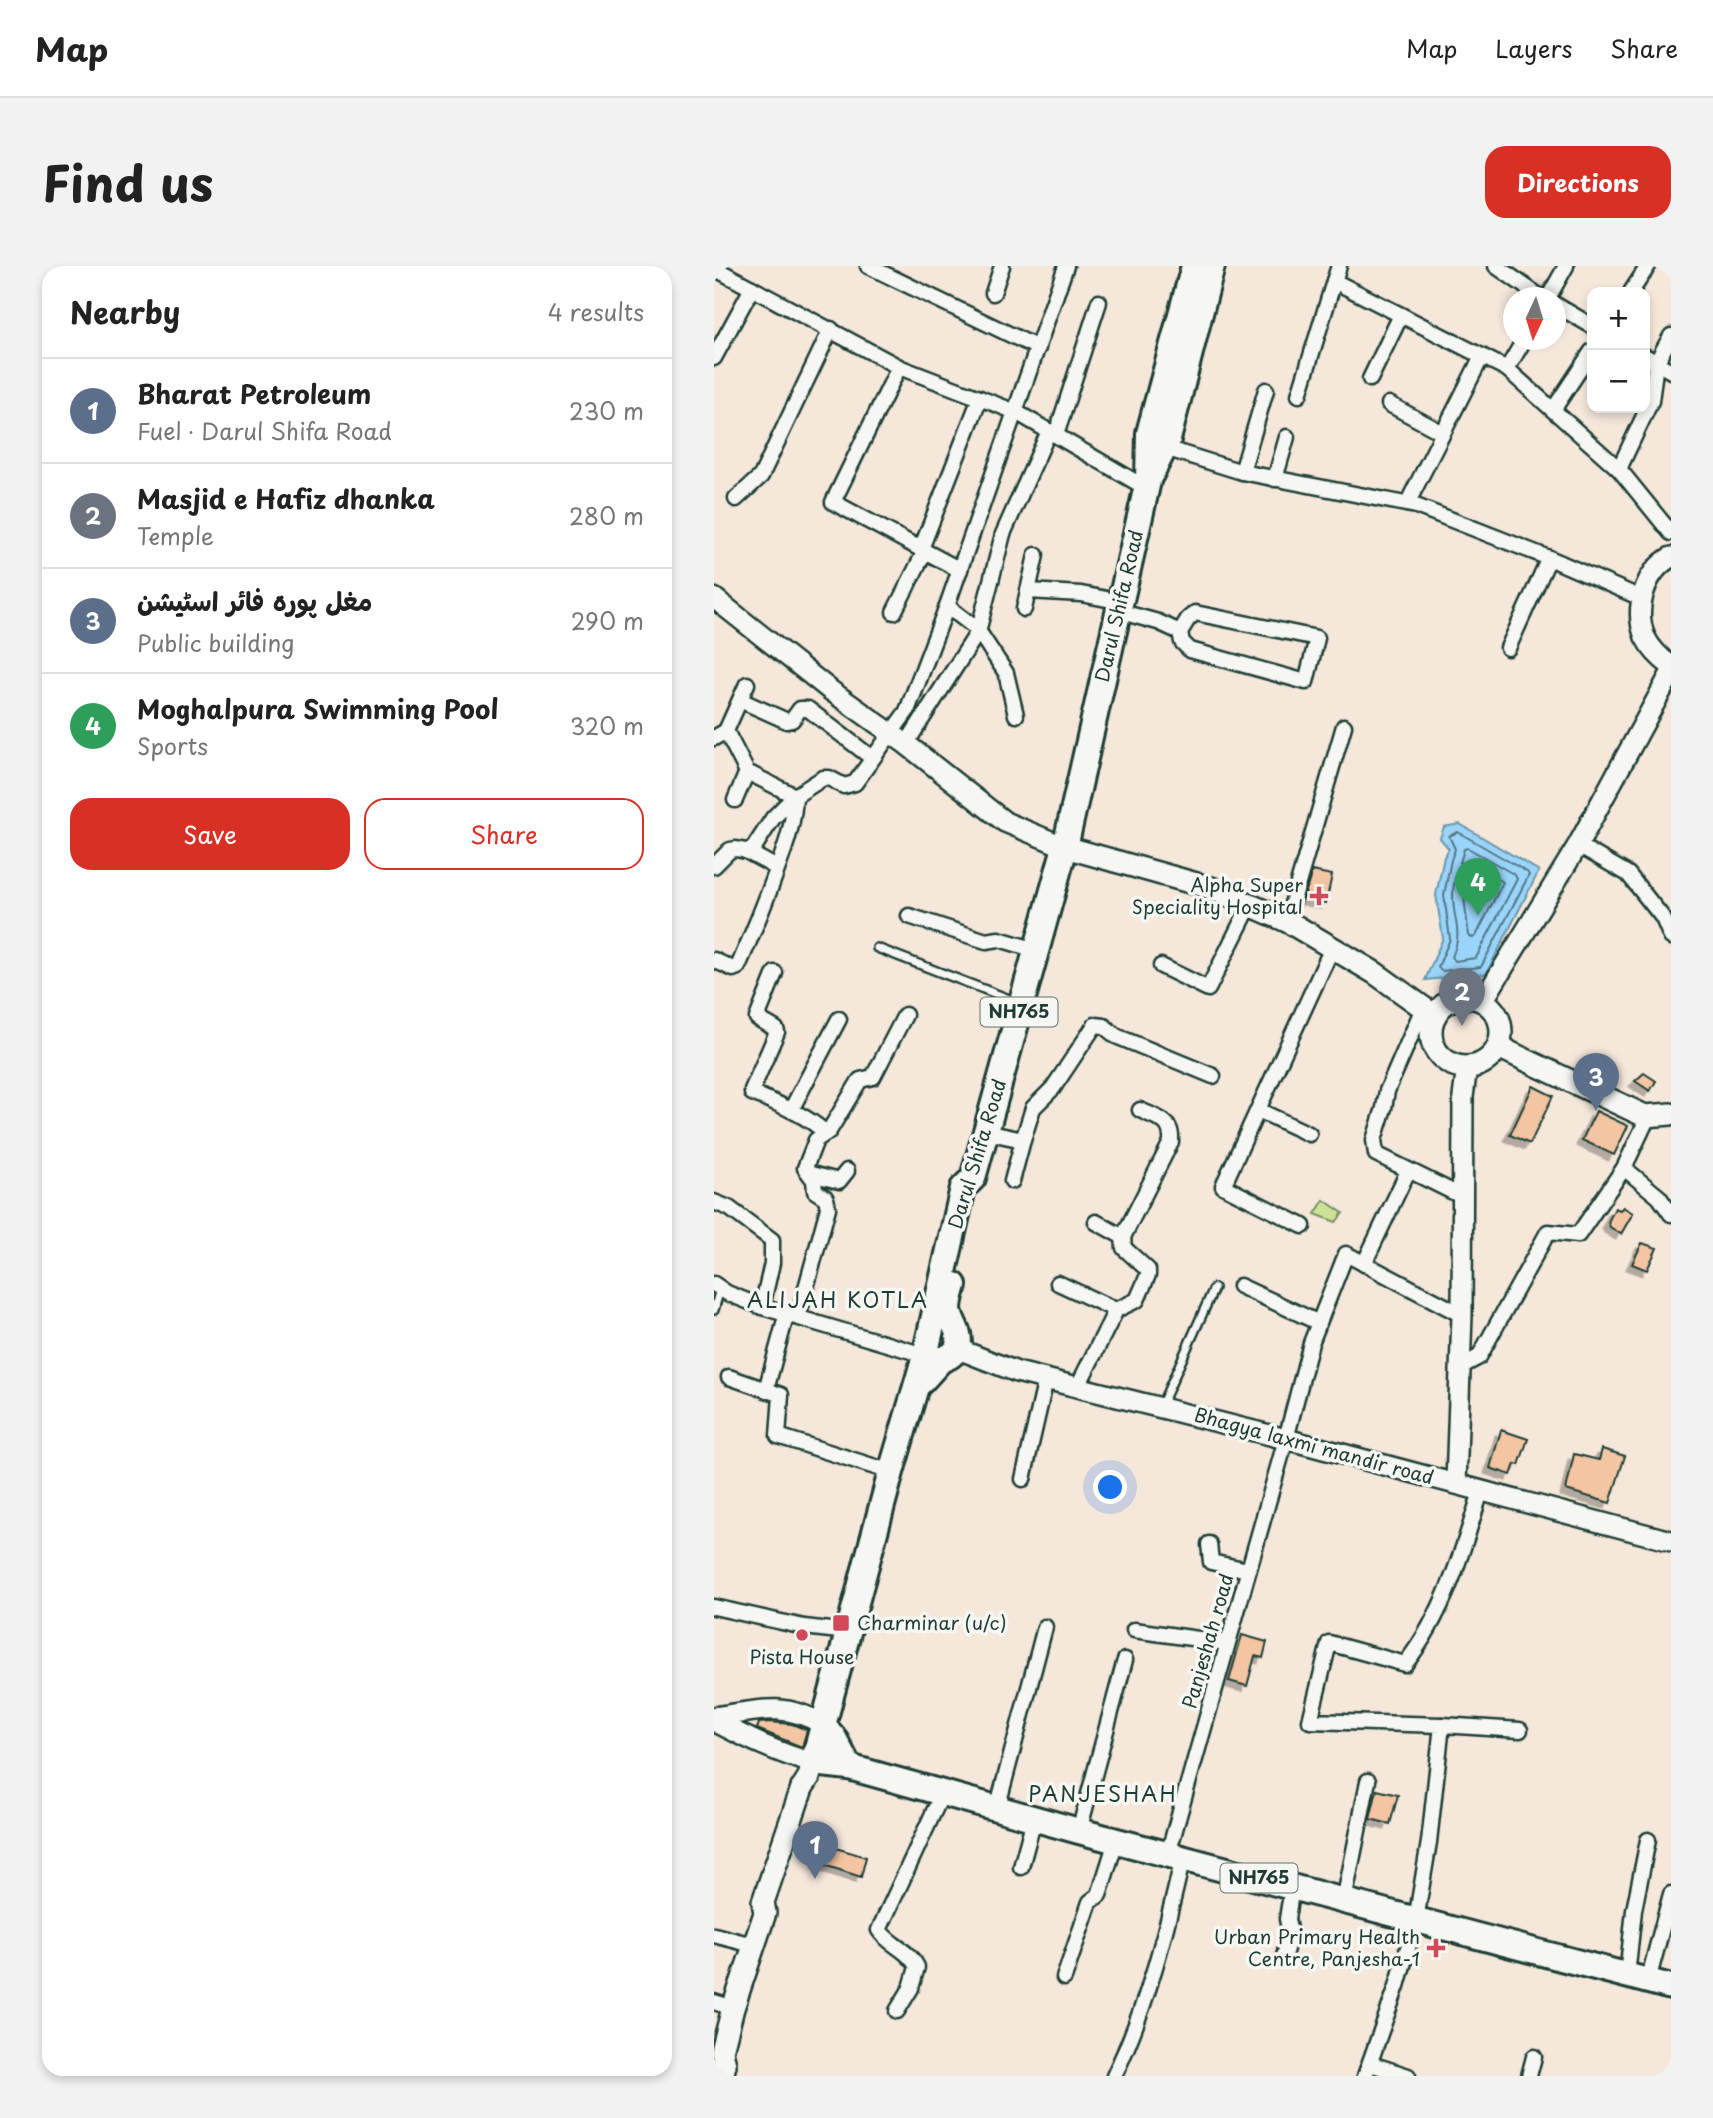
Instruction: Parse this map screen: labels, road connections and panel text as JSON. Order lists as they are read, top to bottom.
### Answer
{
  "streets": {
    "highway": ["Darul Shifa Road", "NH765"],
    "main road": ["Bhagya laxmi mandir road"],
    "street": ["Panjeshah road"]
  },
  "crossings": [
    ["Darul Shifa Road", "NH765"],
    ["Darul Shifa Road", "Bhagya laxmi mandir road"],
    ["NH765", "Bhagya laxmi mandir road"],
    ["NH765", "Panjeshah road"],
    ["Bhagya laxmi mandir road", "Panjeshah road"]
  ],
  "districts": ["ALIJAH KOTLA", "PANJESHAH"],
  "places": {
    "health": ["Alpha Super Speciality Hospital", "Urban Primary Health Centre, Panjesha-1"],
    "transit": ["Charminar (u/c)"],
    "other": ["Pista House"]
  },
  "north": "bottom",
  "page": {
    "header": "Map",
    "nav": ["Map", "Layers", "Share"],
    "title": "Find us",
    "buttons": [
      "Directions",
      ["Save", "Share"]
    ],
    "heading": ["Nearby", "4 results"],
    "map_buttons": ["+", "−"],
    "list": [
      {
        "mark": "1",
        "name": "Bharat Petroleum",
        "note": "Fuel · Darul Shifa Road",
        "value": "230 m"
      },
      {
        "mark": "2",
        "name": "Masjid e Hafiz dhanka",
        "note": "Temple",
        "value": "280 m"
      },
      {
        "mark": "3",
        "name": "مغل پورہ فائر اسٹیشن",
        "note": "Public building",
        "value": "290 m"
      },
      {
        "mark": "4",
        "name": "Moghalpura Swimming Pool",
        "note": "Sports",
        "value": "320 m"
      }
    ],
    "pins": [
      "4",
      "2",
      "3",
      "1"
    ]
  }
}
